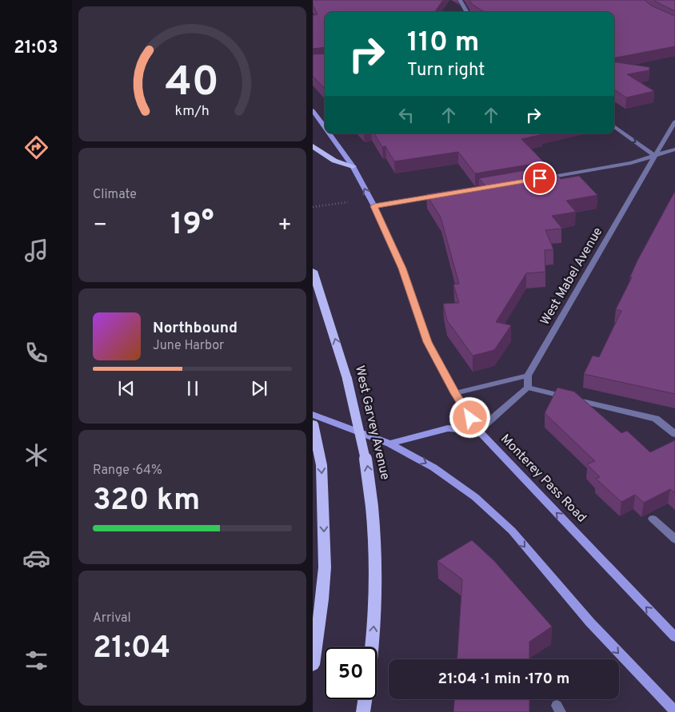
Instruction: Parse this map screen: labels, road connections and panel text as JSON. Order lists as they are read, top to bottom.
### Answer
{
  "streets": {
    "main road": ["West Garvey Avenue", "Monterey Pass Road"],
    "street": ["West Mabel Avenue"]
  },
  "page": {
    "tabs": "21:03",
    "turn": ["110 m", "Turn right"],
    "tile": [
      "Climate",
      ["Range · 64%", "320 km"],
      ["Arrival", "21:04"]
    ],
    "heat": ["−", "19°", "+"],
    "song": ["Northbound", "June Harbor"],
    "limit": "50",
    "trip": "21:04 · 1 min · 170 m",
    "gauge": ["40", "km/h"]
  }
}
